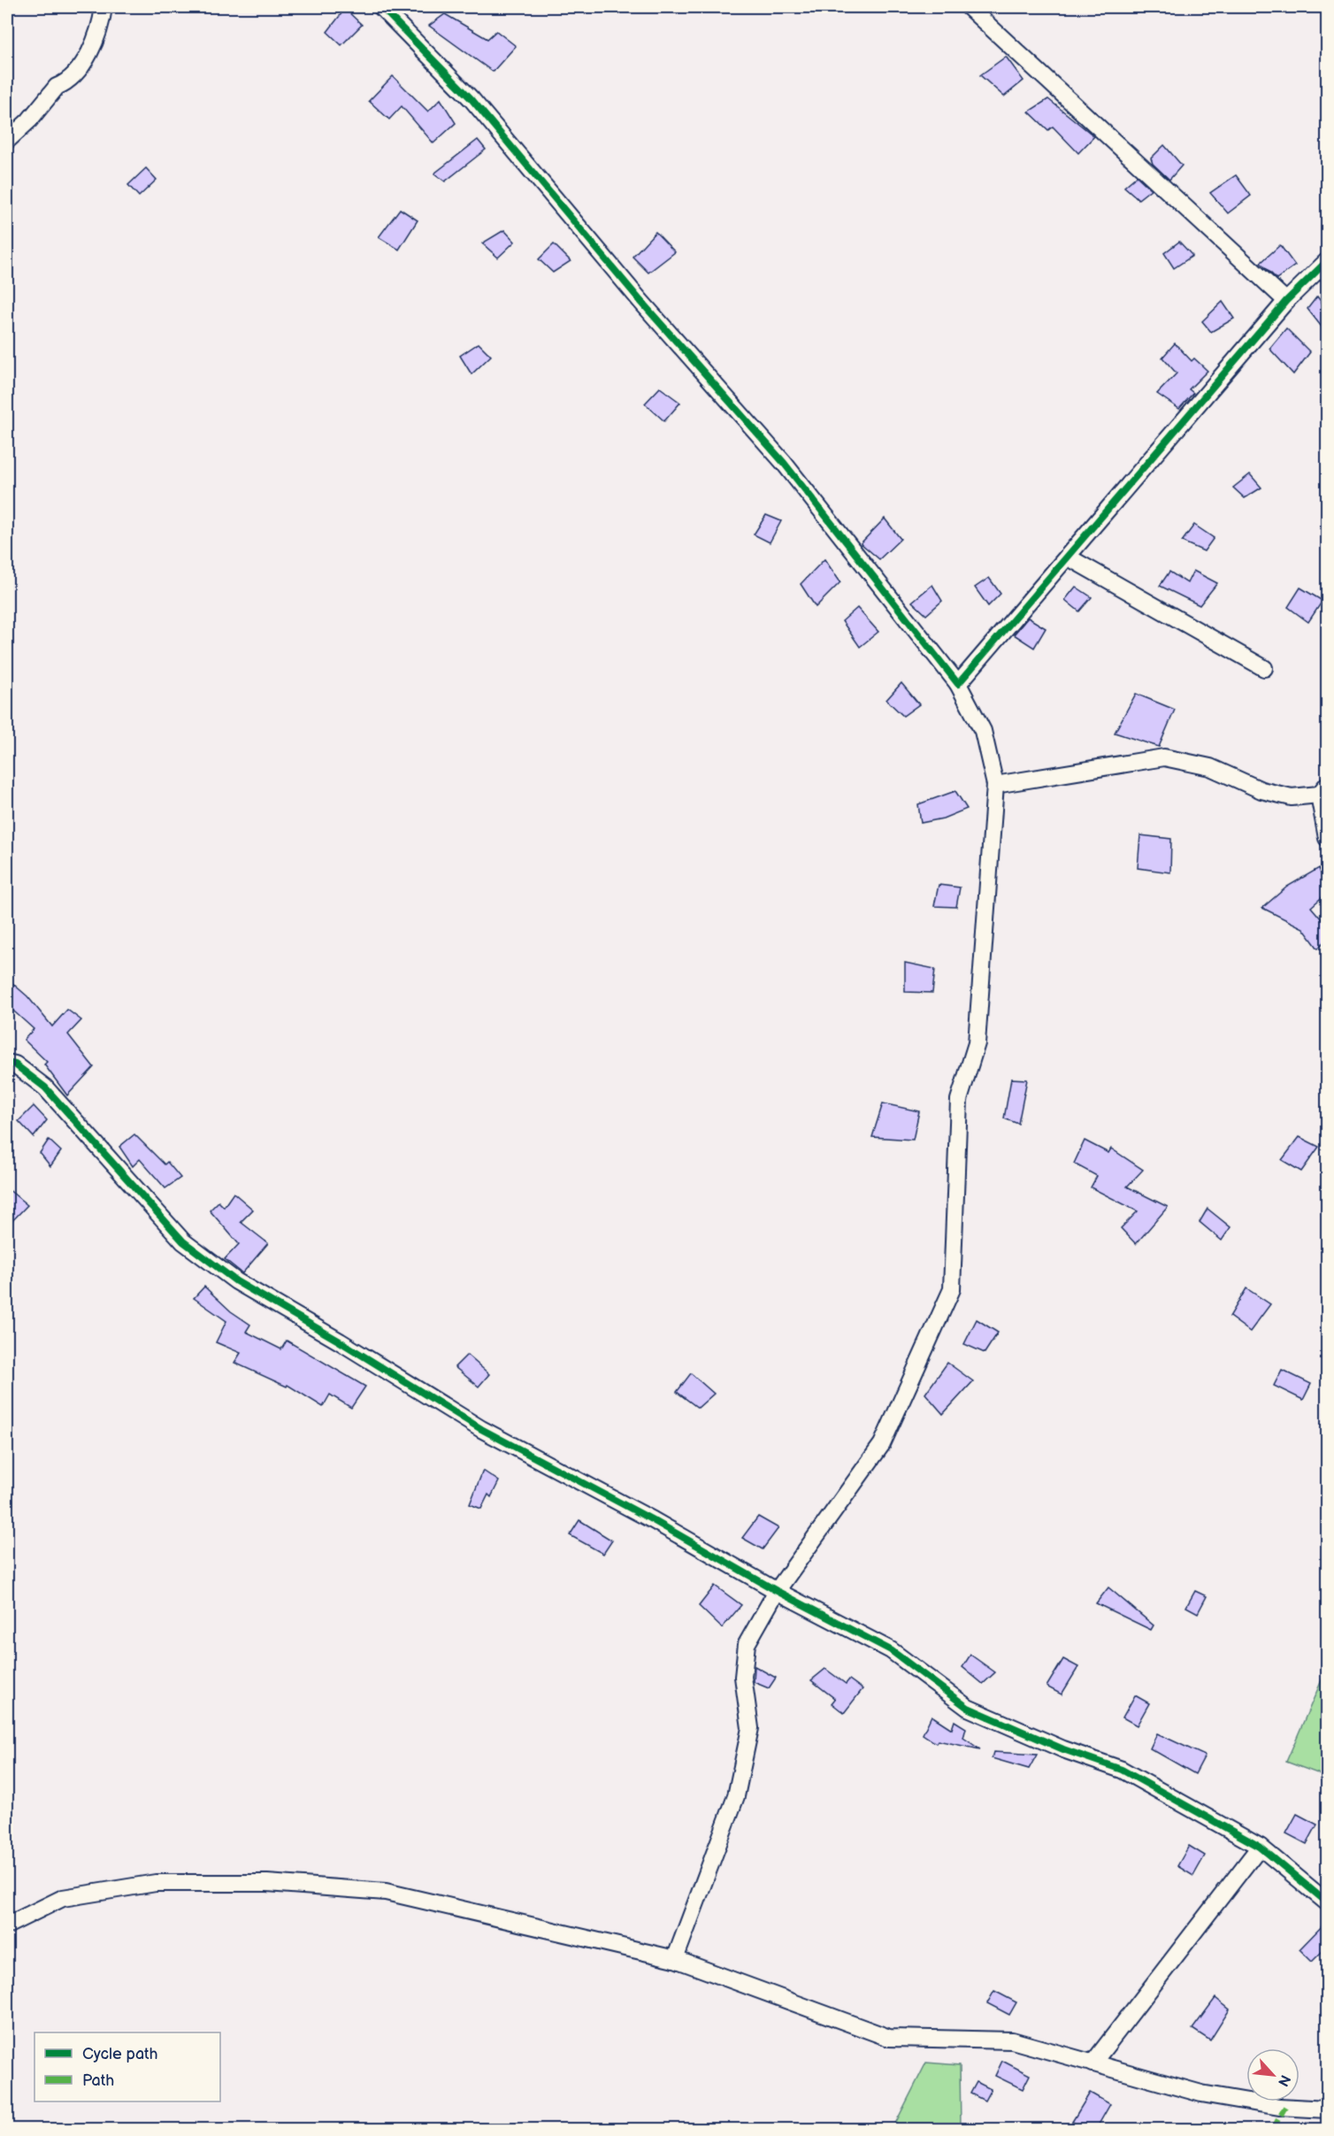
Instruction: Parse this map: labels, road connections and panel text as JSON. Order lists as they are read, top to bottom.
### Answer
{
  "legend": ["Cycle path", "Path"],
  "north": "bottom right"
}
